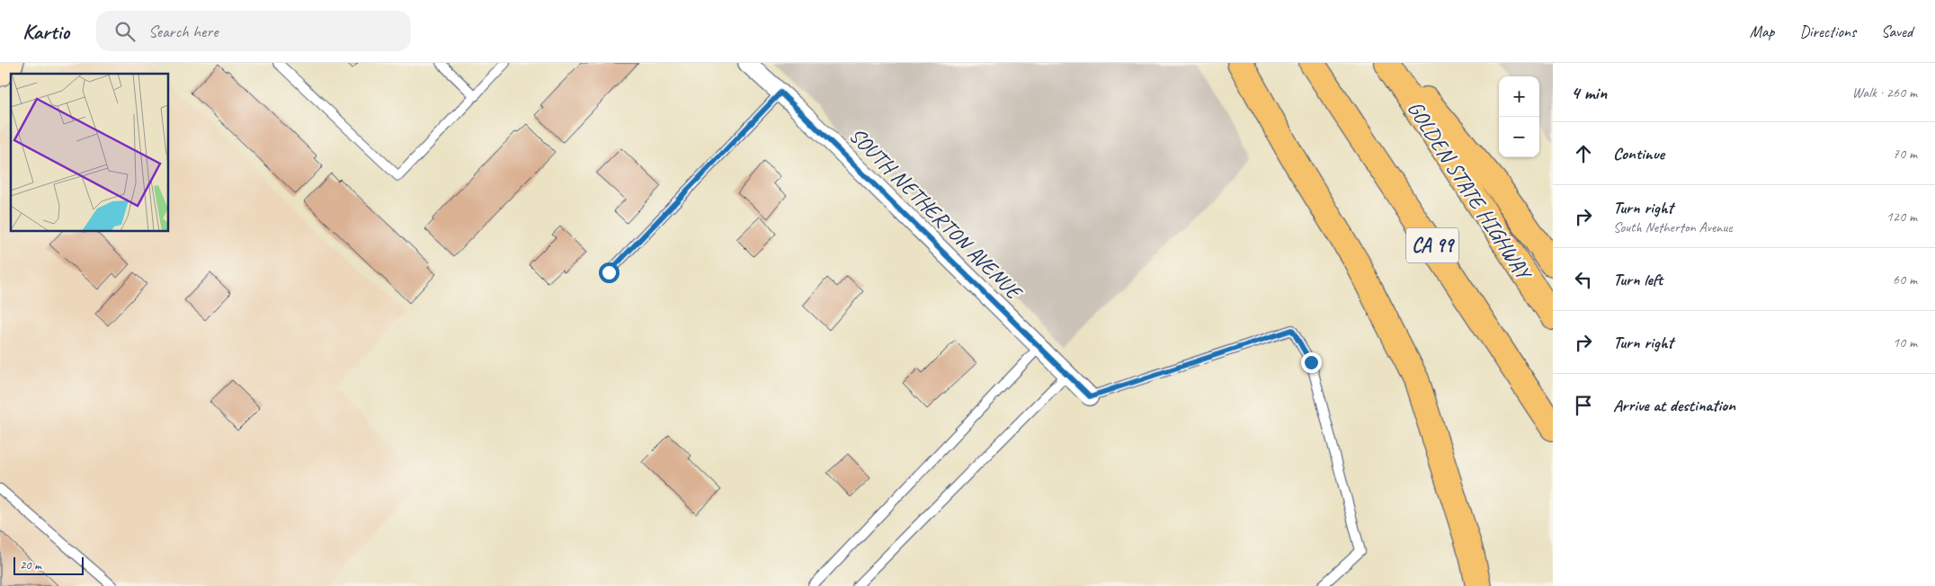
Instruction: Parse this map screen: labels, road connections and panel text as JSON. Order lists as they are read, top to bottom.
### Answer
{
  "streets": {
    "highway": ["GOLDEN STATE HIGHWAY", "CA 99"],
    "street": ["SOUTH NETHERTON AVENUE"]
  },
  "scale_bar": "20 m",
  "page": {
    "header": "Kartio",
    "search": "Search here",
    "nav": ["Map", "Directions", "Saved"],
    "heading": ["4 min", "Walk · 260 m"],
    "map_buttons": ["+", "−"],
    "list": [
      ["Continue", "70 m"],
      ["Turn right", "South Netherton Avenue", "120 m"],
      ["Turn left", "60 m"],
      ["Turn right", "10 m"],
      "Arrive at destination"
    ],
    "scale": "20 m"
  }
}
